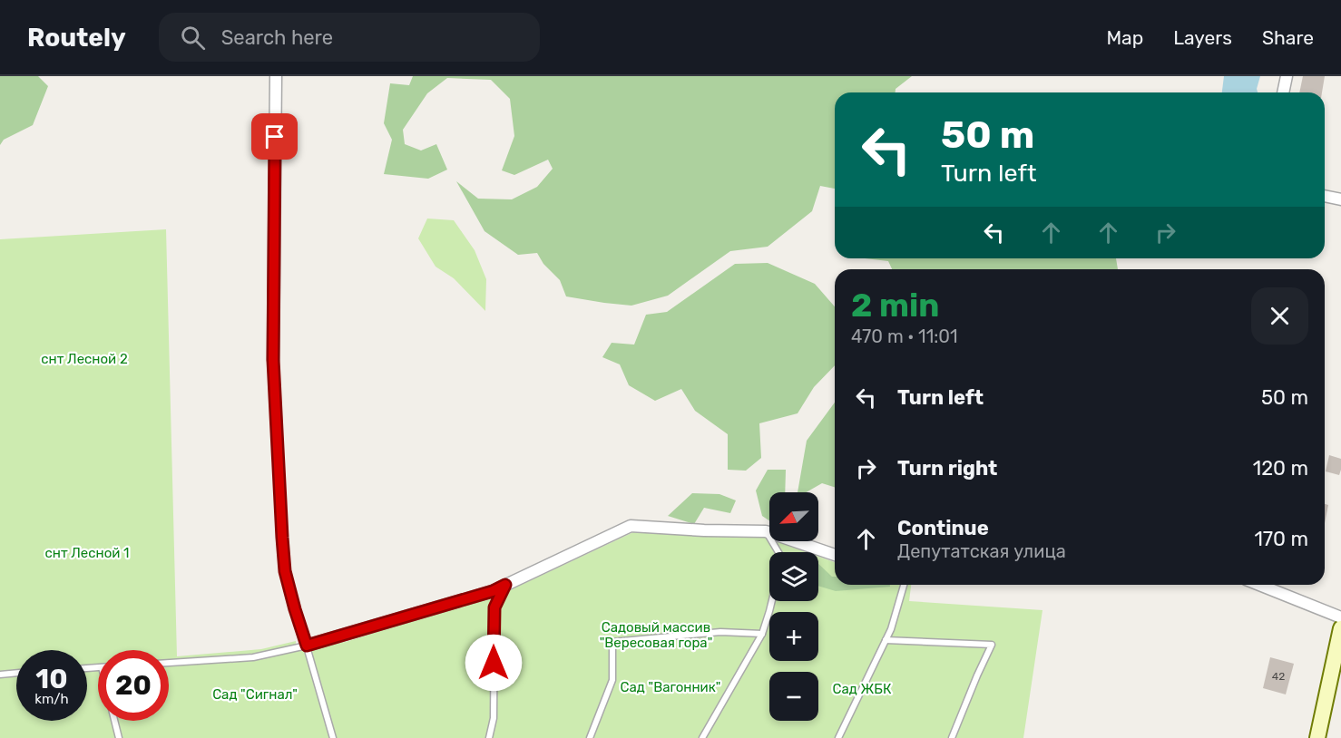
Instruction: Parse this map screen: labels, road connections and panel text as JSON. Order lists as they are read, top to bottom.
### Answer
{
  "parks": [
    "снт Лесной 2",
    "снт Лесной 1",
    "Садовый массив \"Вересовая гора\"",
    "Сад \"Вагонник\"",
    "Сад ЖБК",
    "Сад \"Сигнал\""
  ],
  "house_numbers": ["42"],
  "north": "bottom left",
  "page": {
    "header": "Routely",
    "search": "Search here",
    "nav": ["Map", "Layers", "Share"],
    "turn": ["50 m", "Turn left"],
    "heading": ["2 min", "470 m · 11:01"],
    "list": [
      {
        "name": "Turn left",
        "value": "50 m"
      },
      {
        "name": "Turn right",
        "value": "120 m"
      },
      {
        "name": "Continue",
        "note": "Депутатская улица",
        "value": "170 m"
      }
    ],
    "map_buttons": ["+", "−"],
    "speed": "10 km/h",
    "limit": "20"
  }
}
